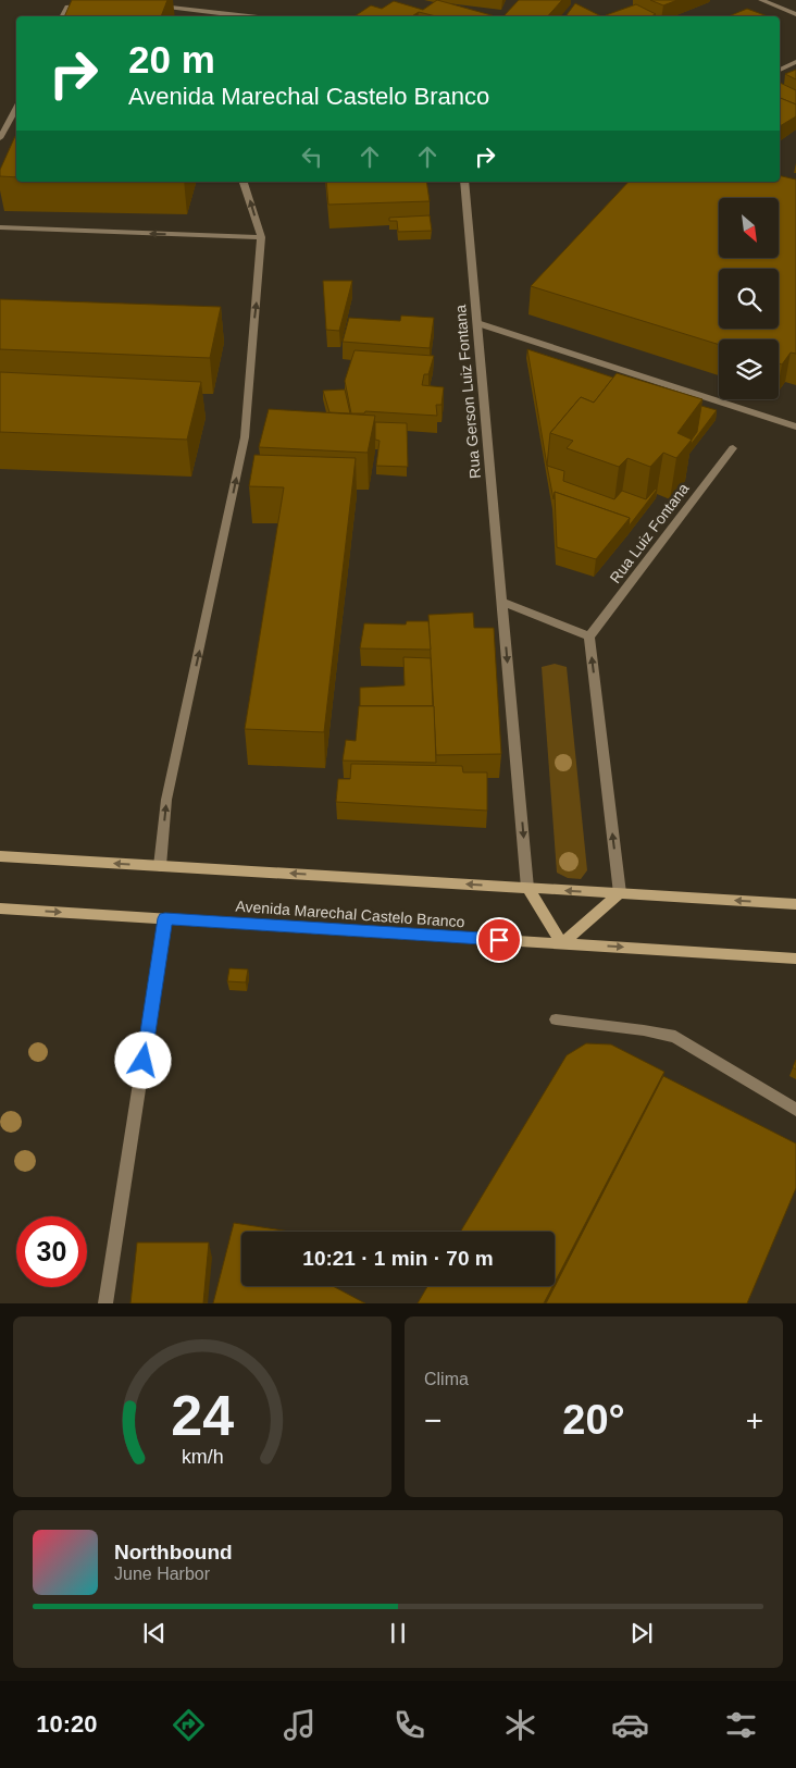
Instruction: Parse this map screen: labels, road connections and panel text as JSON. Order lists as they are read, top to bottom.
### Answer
{
  "streets": {
    "main road": ["Avenida Marechal Castelo Branco"],
    "street": ["Rua Gerson Luiz Fontana", "Rua Luiz Fontana"]
  },
  "north": "bottom right",
  "page": {
    "turn": ["20 m", "Avenida Marechal Castelo Branco"],
    "limit": "30",
    "trip": "10:21 · 1 min · 70 m",
    "tile": "Clima",
    "heat": ["−", "20°", "+"],
    "song": ["Northbound", "June Harbor"],
    "tabs": "10:20",
    "gauge": ["24", "km/h"]
  }
}
